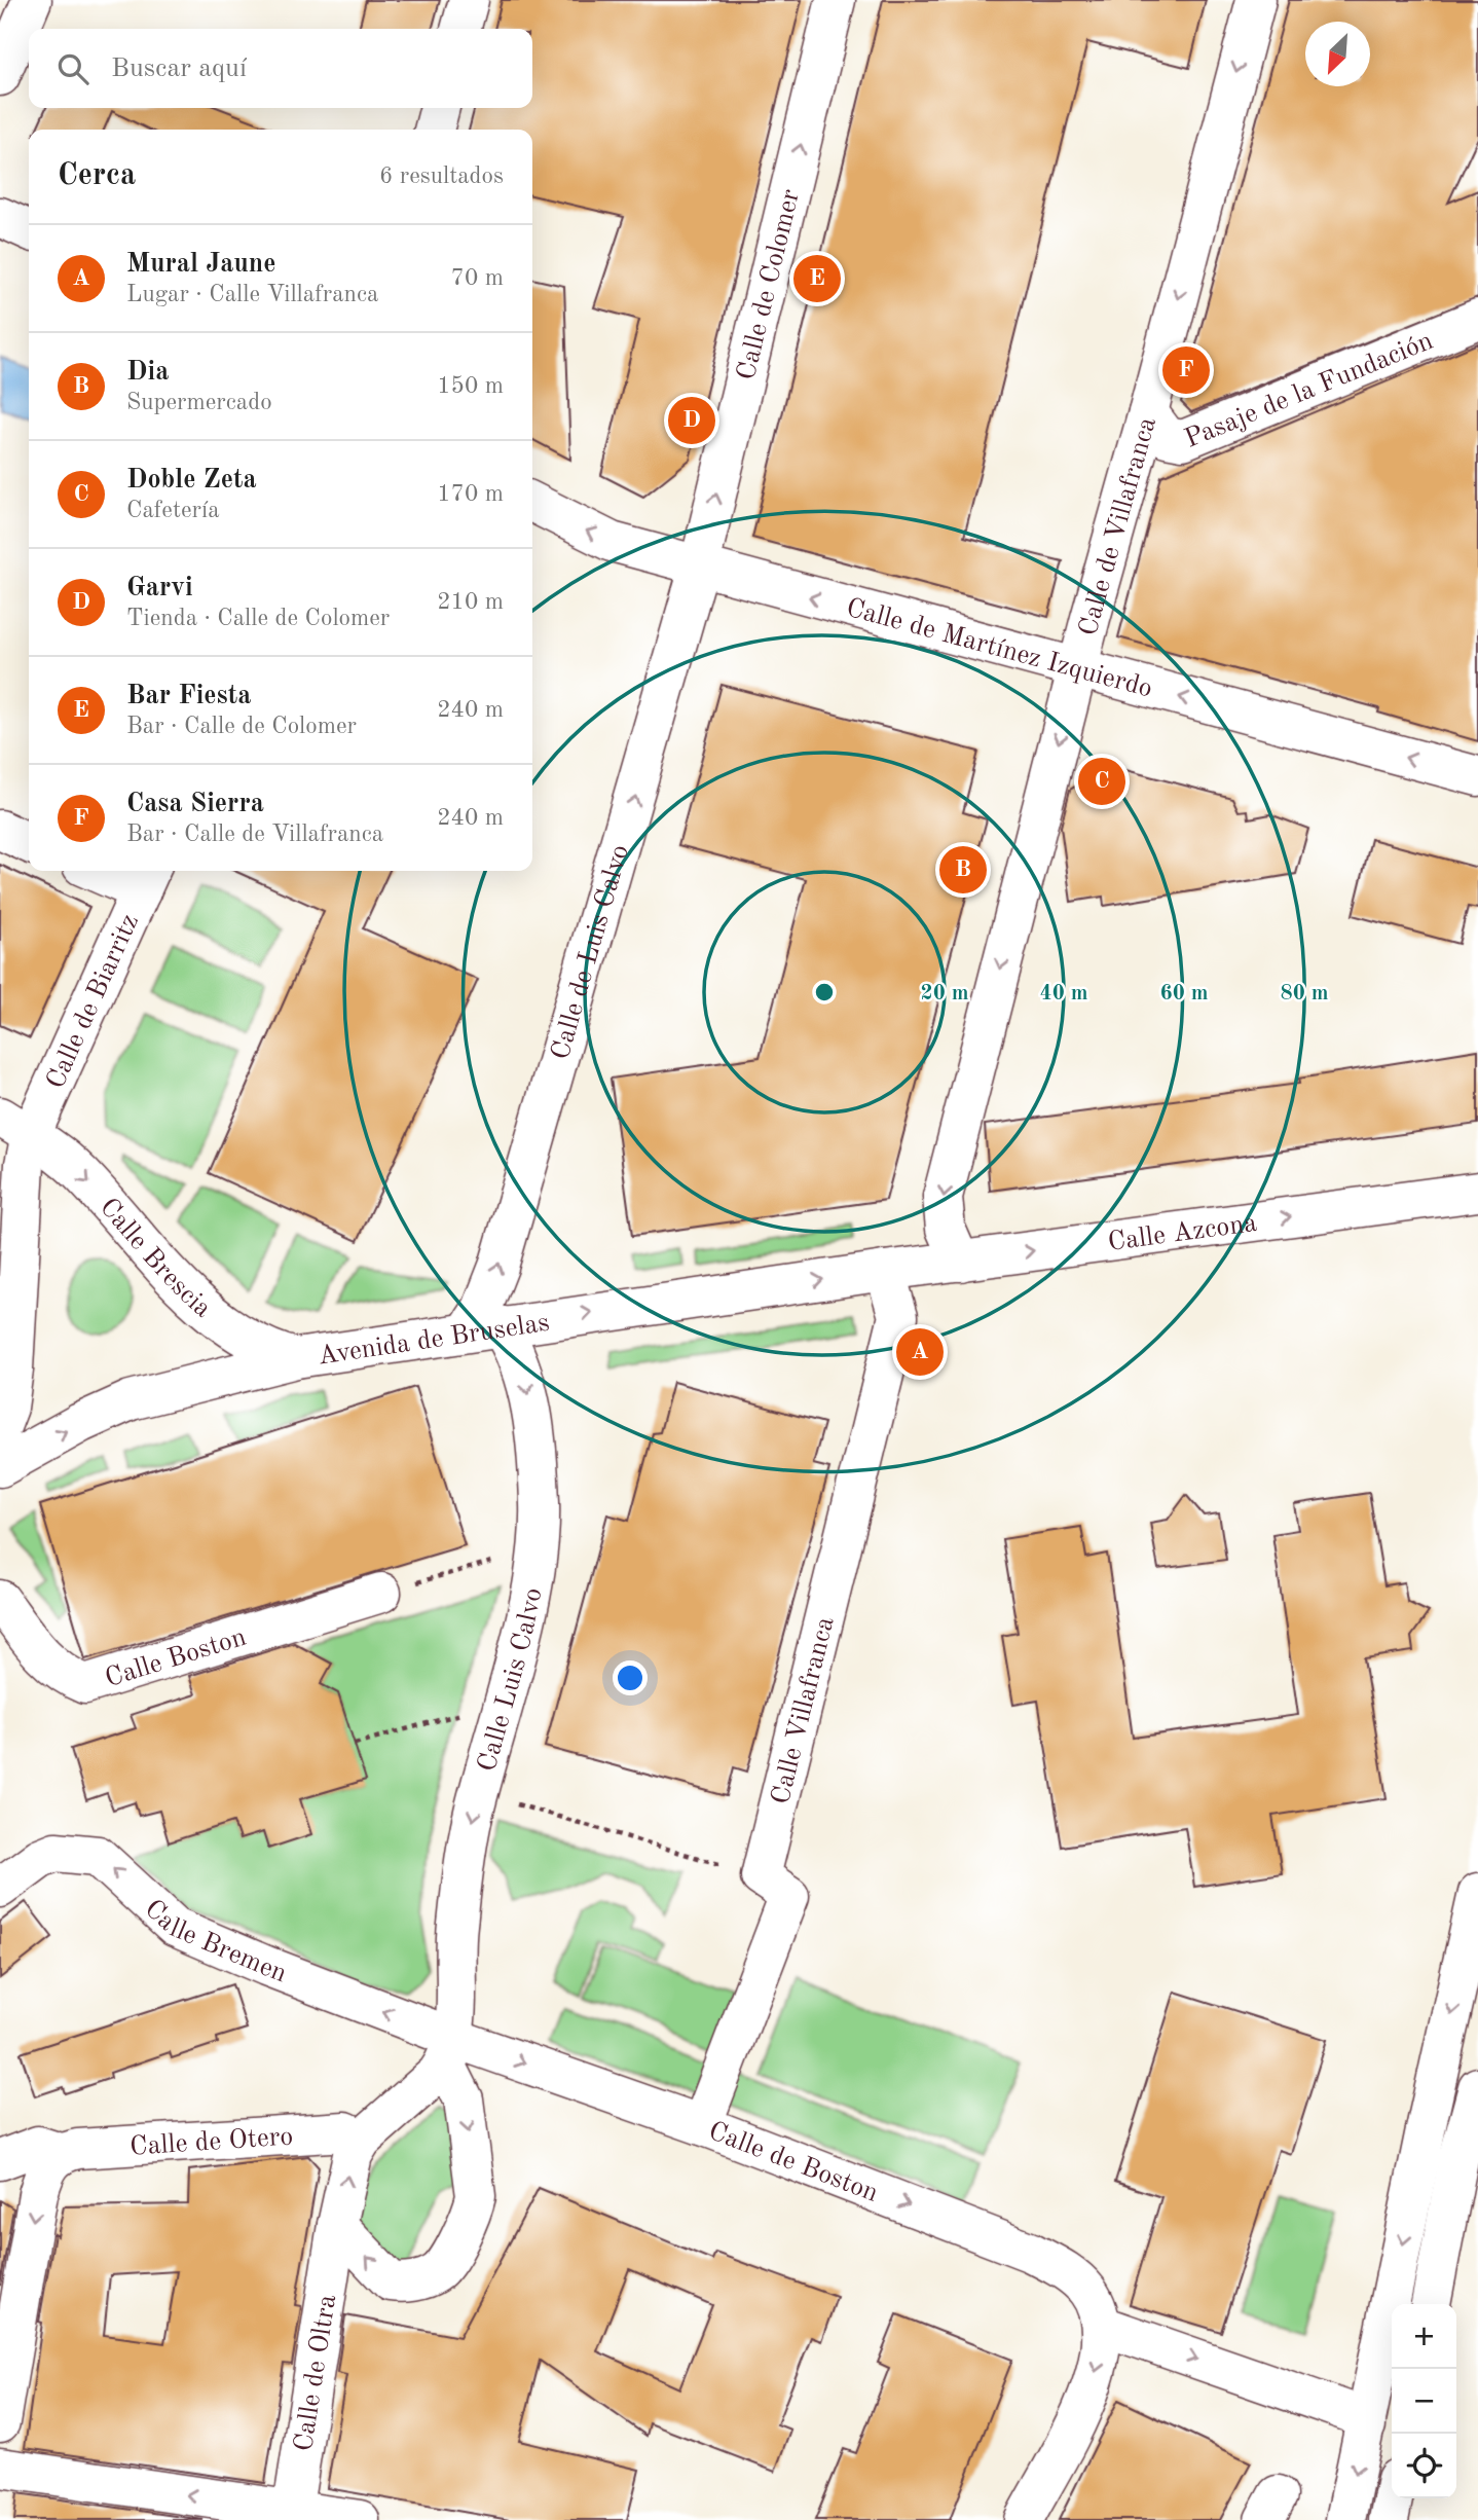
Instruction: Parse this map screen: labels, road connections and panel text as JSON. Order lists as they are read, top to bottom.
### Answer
{
  "streets": {
    "street": [
      "Calle de Colomer",
      "Pasaje de la Fundación",
      "Calle de Villafranca",
      "Calle de Martínez Izquierdo",
      "Calle de Luis Calvo",
      "Calle de Biarritz",
      "Calle Azcona",
      "Calle Brescia",
      "Avenida de Bruselas",
      "Calle Boston",
      "Calle Luis Calvo",
      "Calle Villafranca",
      "Calle Bremen",
      "Calle de Otero",
      "Calle de Boston",
      "Calle de Oltra"
    ]
  },
  "crossings": [
    ["Calle de Colomer", "Calle de Martínez Izquierdo"],
    ["Calle de Colomer", "Calle de Luis Calvo"],
    ["Pasaje de la Fundación", "Calle de Villafranca"],
    ["Calle de Villafranca", "Calle de Martínez Izquierdo"],
    ["Calle de Villafranca", "Calle Azcona"],
    ["Calle de Martínez Izquierdo", "Calle de Luis Calvo"],
    ["Calle de Luis Calvo", "Avenida de Bruselas"],
    ["Calle de Luis Calvo", "Calle Luis Calvo"],
    ["Calle de Biarritz", "Calle Brescia"],
    ["Calle Azcona", "Avenida de Bruselas"],
    ["Calle Azcona", "Calle Villafranca"],
    ["Calle Brescia", "Avenida de Bruselas"],
    ["Avenida de Bruselas", "Calle Luis Calvo"],
    ["Avenida de Bruselas", "Calle Villafranca"],
    ["Calle Luis Calvo", "Calle Bremen"],
    ["Calle Luis Calvo", "Calle de Boston"],
    ["Calle Bremen", "Calle de Boston"],
    ["Calle de Otero", "Calle de Oltra"]
  ],
  "one_way": [
    "Calle de Colomer",
    "Calle de Villafranca",
    "Calle de Martínez Izquierdo",
    "Calle de Luis Calvo",
    "Calle Azcona",
    "Calle Brescia",
    "Avenida de Bruselas",
    "Calle Luis Calvo",
    "Calle Bremen"
  ],
  "north": "bottom left",
  "page": {
    "search": "Buscar aquí",
    "heading": ["Cerca", "6 resultados"],
    "list": [
      {
        "mark": "A",
        "name": "Mural Jaune",
        "note": "Lugar · Calle Villafranca",
        "value": "70 m"
      },
      {
        "mark": "B",
        "name": "Dia",
        "note": "Supermercado",
        "value": "150 m"
      },
      {
        "mark": "C",
        "name": "Doble Zeta",
        "note": "Cafetería",
        "value": "170 m"
      },
      {
        "mark": "D",
        "name": "Garvi",
        "note": "Tienda · Calle de Colomer",
        "value": "210 m"
      },
      {
        "mark": "E",
        "name": "Bar Fiesta",
        "note": "Bar · Calle de Colomer",
        "value": "240 m"
      },
      {
        "mark": "F",
        "name": "Casa Sierra",
        "note": "Bar · Calle de Villafranca",
        "value": "240 m"
      }
    ],
    "pins": [
      "E",
      "F",
      "D",
      "C",
      "B",
      "A"
    ],
    "map_buttons": ["+", "−"]
  },
  "rings": [
    "20 m",
    "40 m",
    "60 m",
    "80 m"
  ]
}
